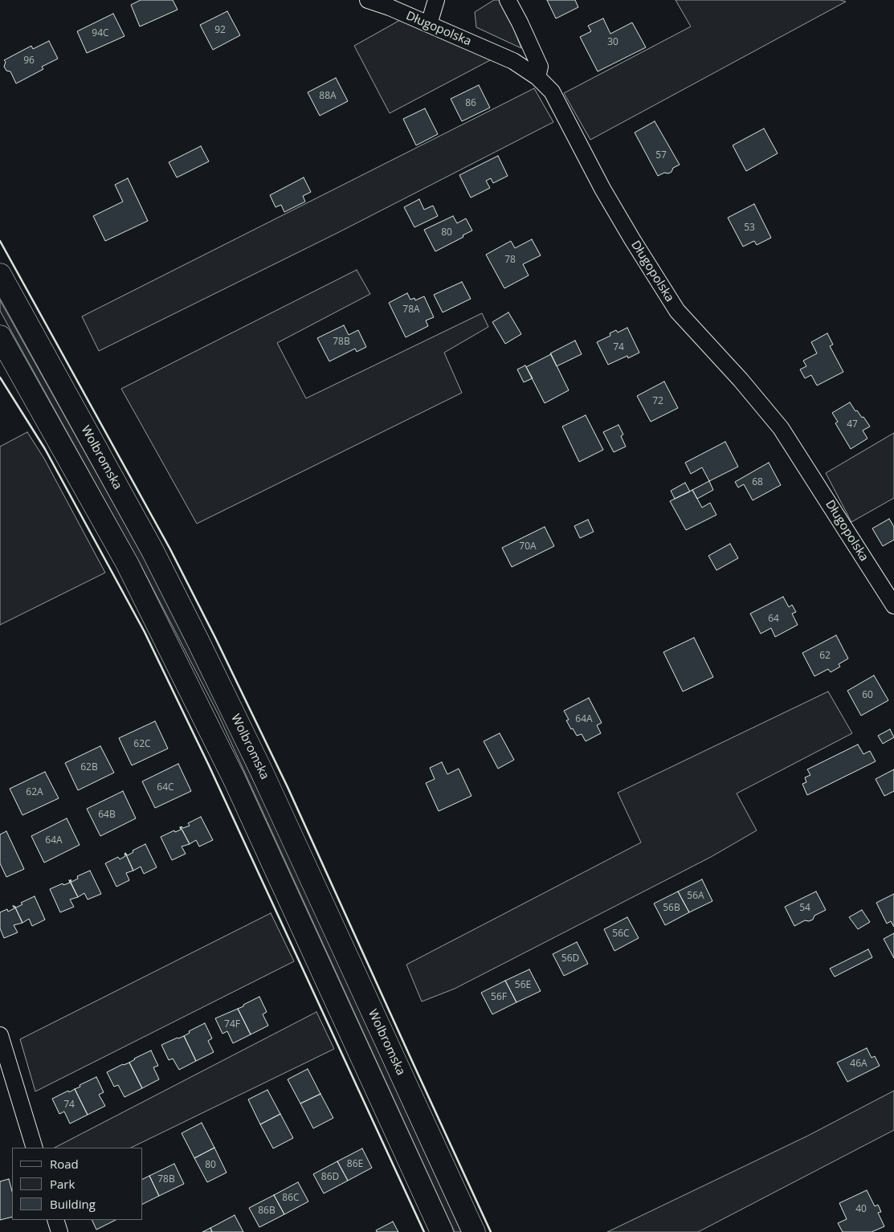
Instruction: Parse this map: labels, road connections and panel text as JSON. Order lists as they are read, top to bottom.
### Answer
{
  "streets": {
    "main road": ["Wolbromska"],
    "street": ["Długopolska"]
  },
  "house_numbers": [
    "92",
    "94C",
    "30",
    "96",
    "88A",
    "86",
    "57",
    "53",
    "80",
    "78",
    "78A",
    "78B",
    "74",
    "72",
    "47",
    "68",
    "70A",
    "64",
    "62",
    "60",
    "64A",
    "62C",
    "62B",
    "64C",
    "62A",
    "64B",
    "64A",
    "56A",
    "56B",
    "54",
    "56C",
    "56D",
    "56E",
    "56F",
    "74F",
    "46A",
    "74",
    "86E",
    "80",
    "86D",
    "78B",
    "86C",
    "40",
    "86B"
  ],
  "legend": ["Road", "Park", "Building"]
}
